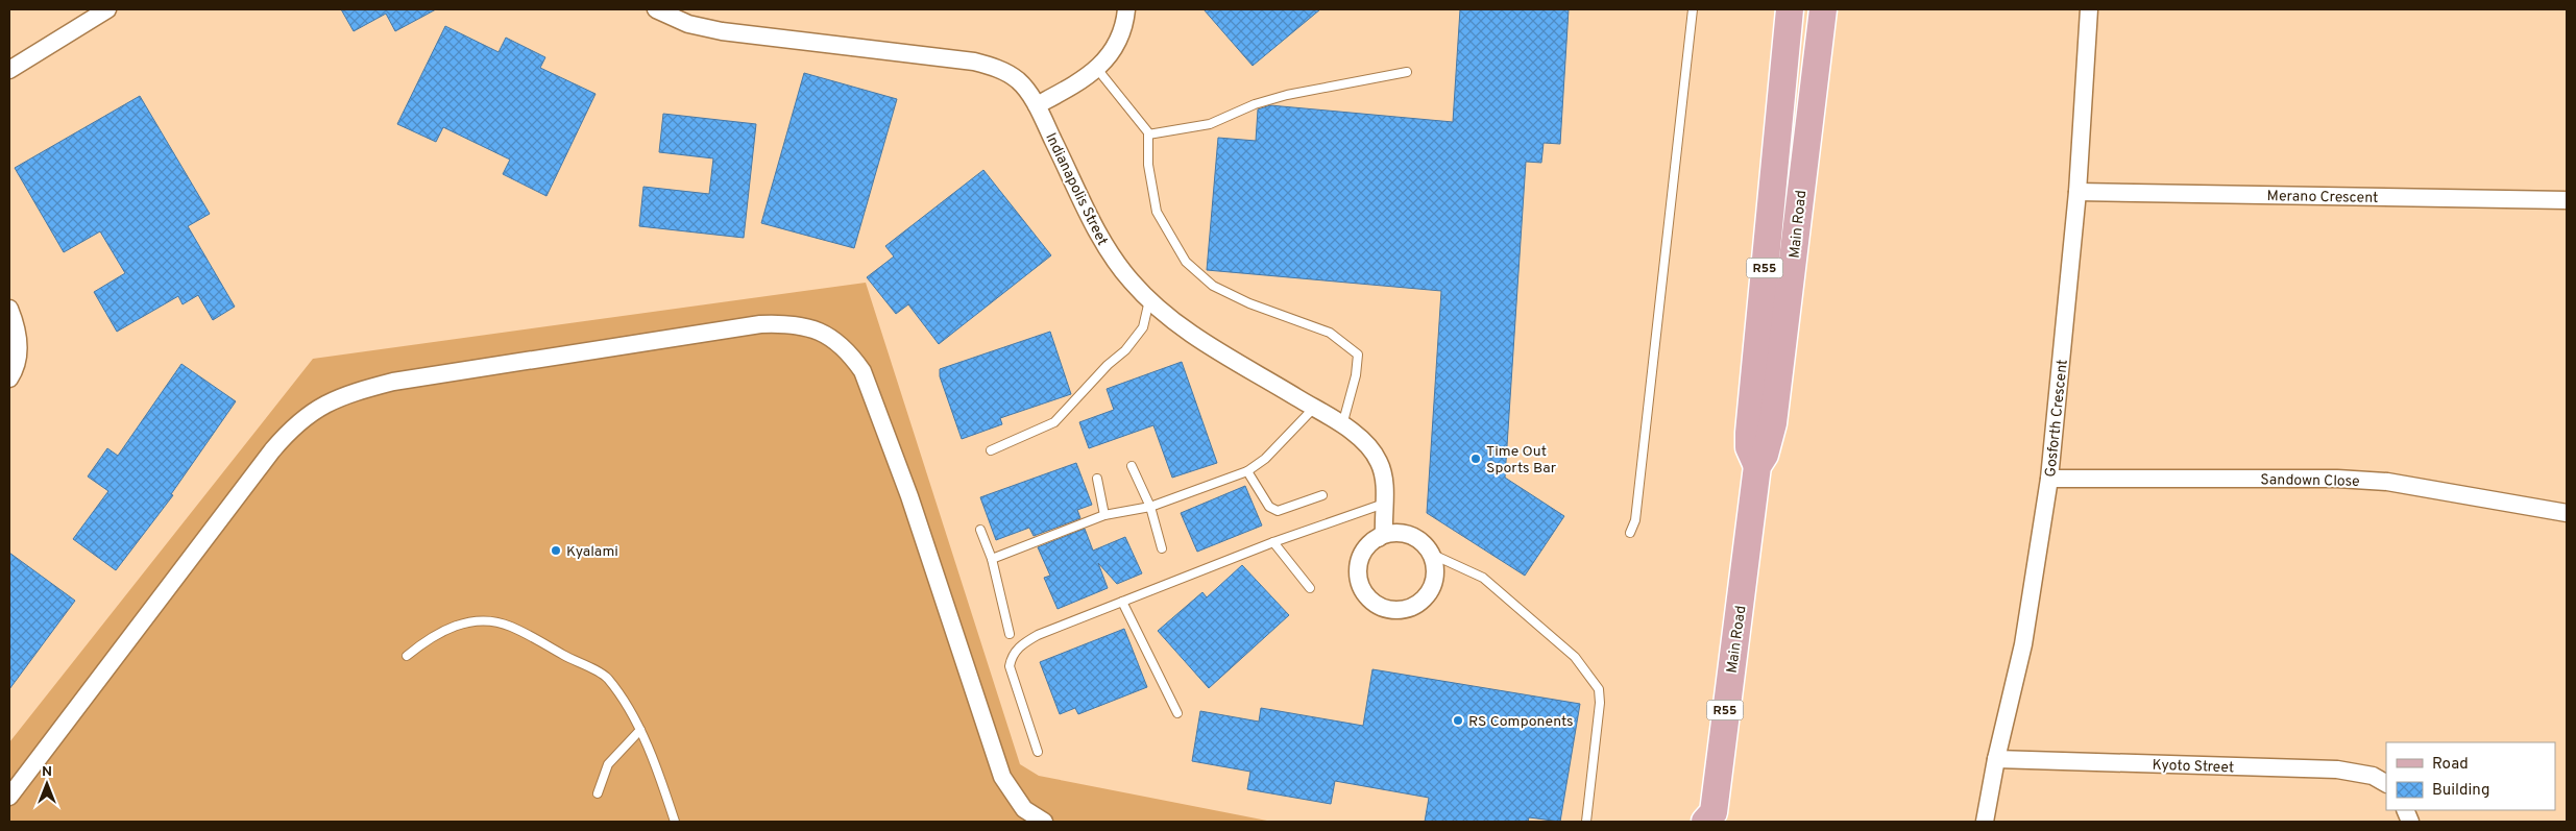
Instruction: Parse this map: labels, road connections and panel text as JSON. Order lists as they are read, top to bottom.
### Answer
{
  "streets": {
    "main road": ["Main Road", "R55"],
    "street": [
      "Indianapolis Street",
      "Merano Crescent",
      "Gosforth Crescent",
      "Sandown Close",
      "Kyoto Street"
    ]
  },
  "crossings": [
    ["Merano Crescent", "Gosforth Crescent"],
    ["Gosforth Crescent", "Sandown Close"],
    ["Gosforth Crescent", "Kyoto Street"]
  ],
  "places": ["Time Out Sports Bar", "Kyalami", "RS Components"],
  "legend": ["Road", "Building"],
  "north": "top"
}
